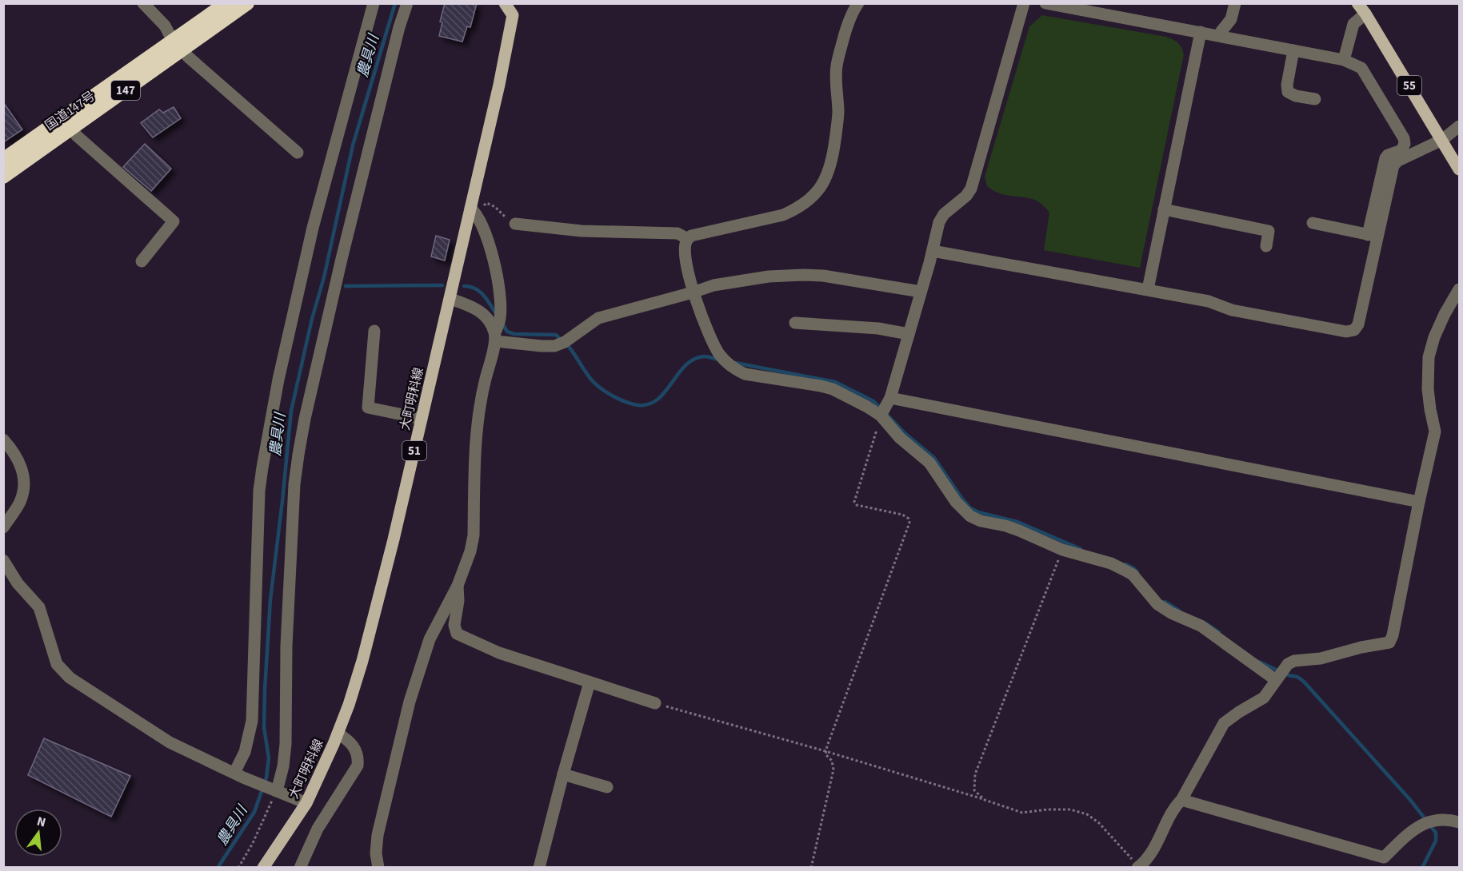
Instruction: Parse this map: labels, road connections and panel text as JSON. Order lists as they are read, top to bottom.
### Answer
{
  "streets": {
    "highway": ["147", "国道147号"],
    "main road": ["55", "大町明科線", "51"]
  },
  "water": ["農具川"],
  "north": "top"
}
